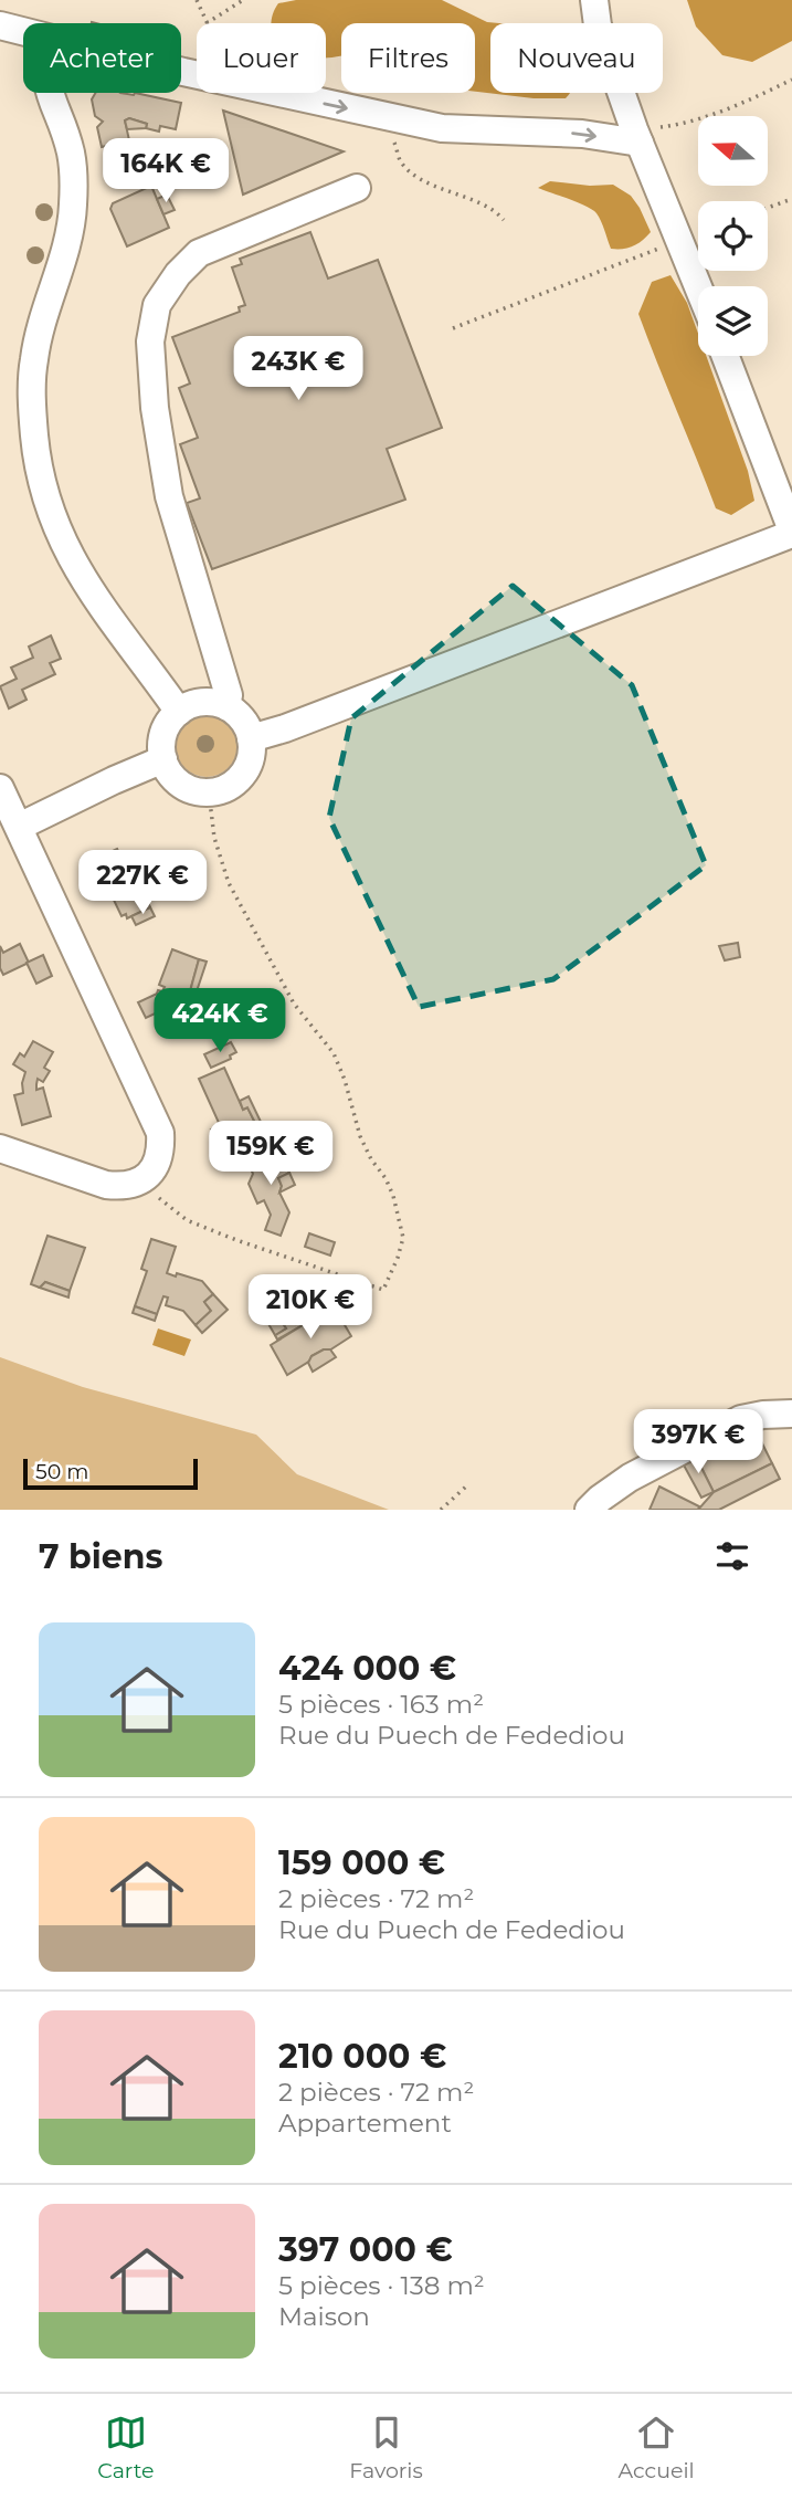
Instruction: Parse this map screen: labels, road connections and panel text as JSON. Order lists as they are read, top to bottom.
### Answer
{
  "scale_bar": "50 m",
  "north": "left",
  "page": {
    "chip": [
      "Acheter",
      "Louer",
      "Filtres",
      "Nouveau"
    ],
    "price": [
      "164K €",
      "243K €",
      "227K €",
      "424K €",
      "159K €",
      "210K €",
      "397K €"
    ],
    "scale": "50 m",
    "heading": "7 biens",
    "list": [
      {
        "name": "424 000 €",
        "note": "5 pièces · 163 m² · Rue du Puech de Fedediou"
      },
      {
        "name": "159 000 €",
        "note": "2 pièces · 72 m² · Rue du Puech de Fedediou"
      },
      {
        "name": "210 000 €",
        "note": "2 pièces · 72 m² · Appartement"
      },
      {
        "name": "397 000 €",
        "note": "5 pièces · 138 m² · Maison"
      }
    ],
    "tabs": ["Carte", "Favoris", "Accueil"]
  }
}
